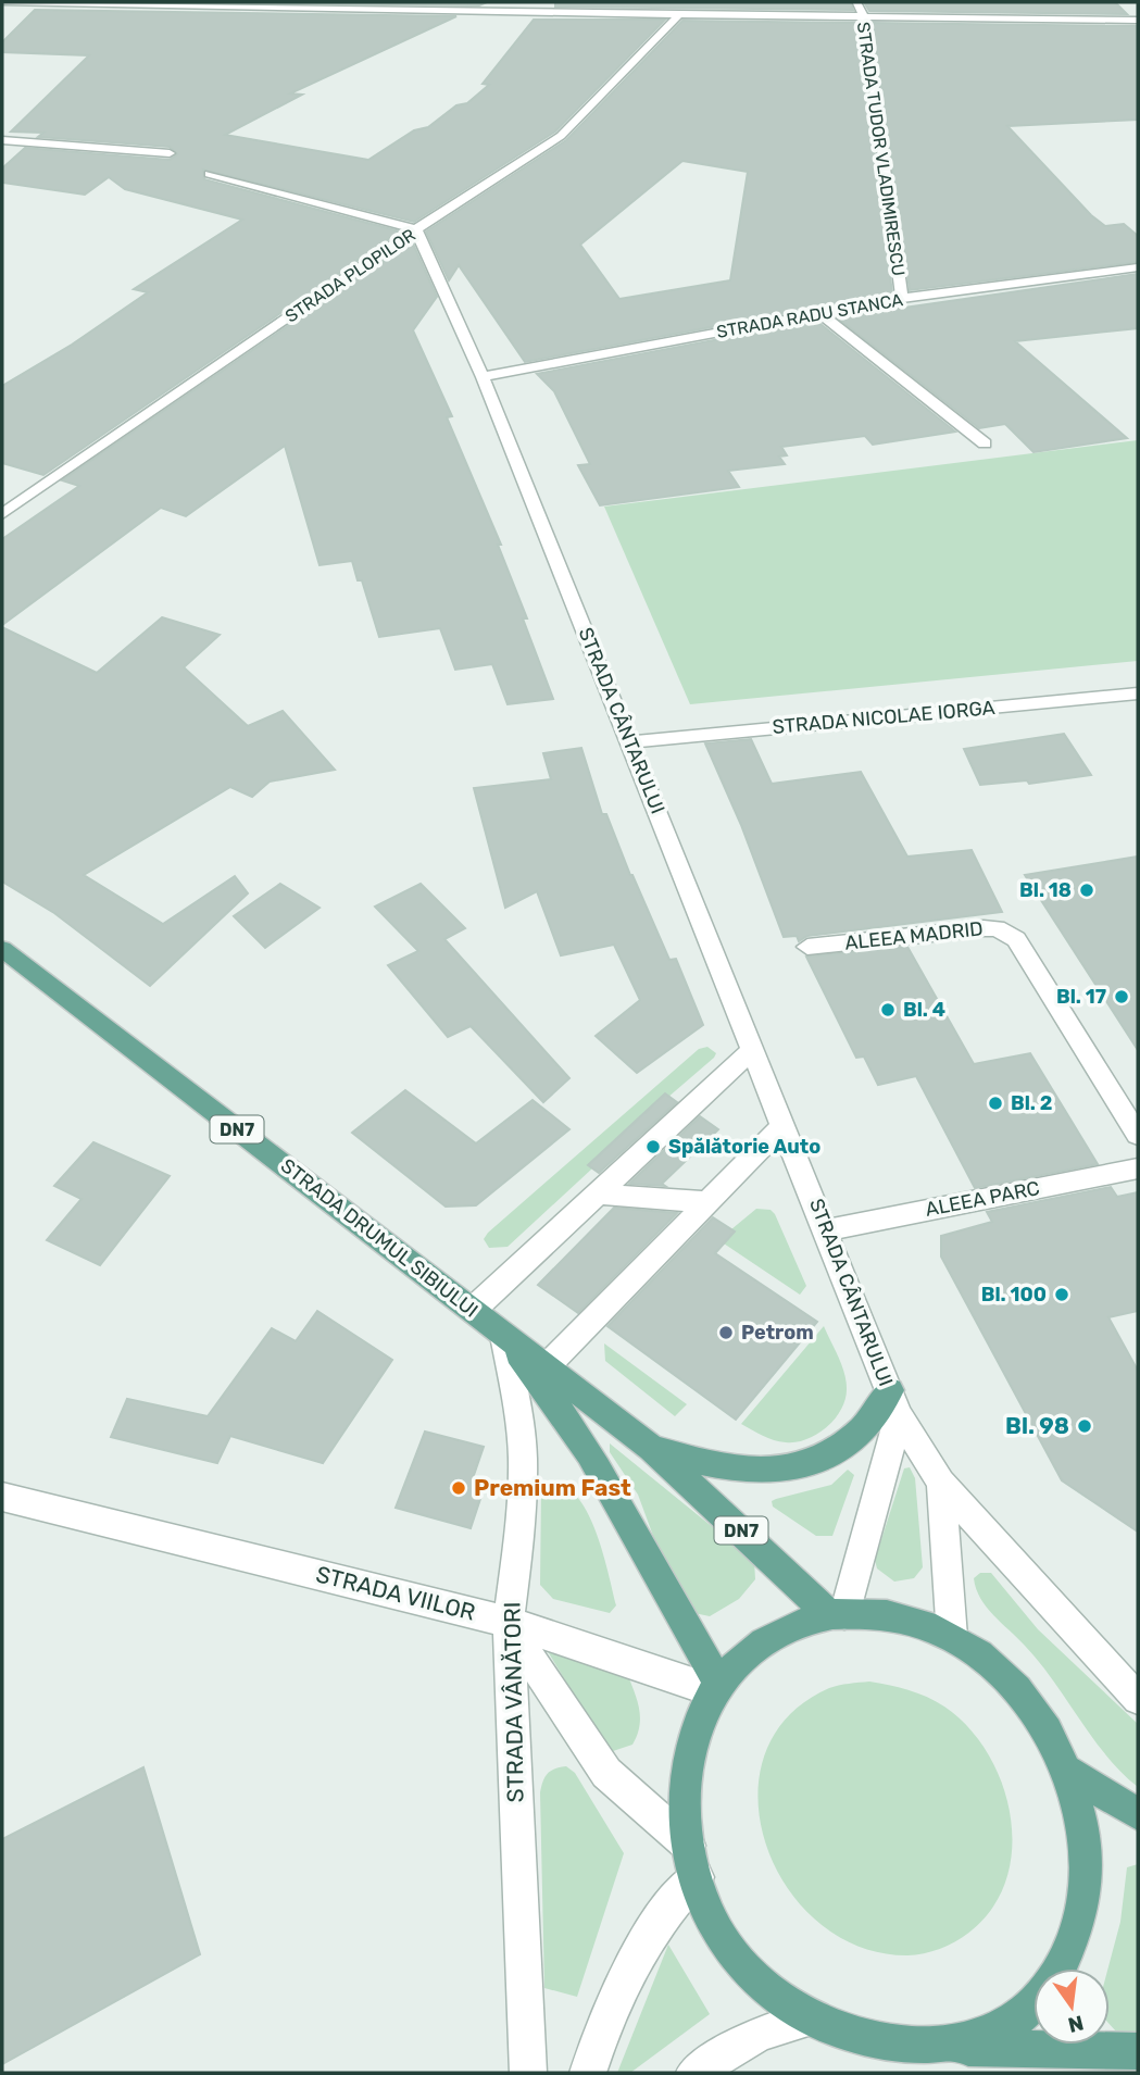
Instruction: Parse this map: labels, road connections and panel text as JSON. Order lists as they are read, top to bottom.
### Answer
{
  "streets": {
    "main road": ["DN7", "STRADA DRUMUL SIBIULUI"],
    "street": [
      "STRADA TUDOR VLADIMIRESCU",
      "STRADA PLOPILOR",
      "STRADA RADU STANCA",
      "STRADA NICOLAE IORGA",
      "STRADA CÂNTARULUI",
      "ALEEA MADRID",
      "ALEEA PARC",
      "STRADA VIILOR",
      "STRADA VÂNĂTORI"
    ]
  },
  "crossings": [
    ["STRADA TUDOR VLADIMIRESCU", "STRADA RADU STANCA"],
    ["STRADA PLOPILOR", "STRADA CÂNTARULUI"],
    ["STRADA RADU STANCA", "STRADA CÂNTARULUI"],
    ["STRADA NICOLAE IORGA", "STRADA CÂNTARULUI"],
    ["STRADA CÂNTARULUI", "ALEEA PARC"],
    ["STRADA DRUMUL SIBIULUI", "STRADA VIILOR"],
    ["STRADA DRUMUL SIBIULUI", "STRADA VÂNĂTORI"],
    ["STRADA VIILOR", "STRADA VÂNĂTORI"]
  ],
  "places": [
    "Bl. 18",
    "Bl. 17",
    "Bl. 4",
    "Bl. 2",
    "Spălătorie Auto",
    "Bl. 100",
    "Petrom",
    "Bl. 98",
    "Premium Fast"
  ],
  "north": "bottom"
}
